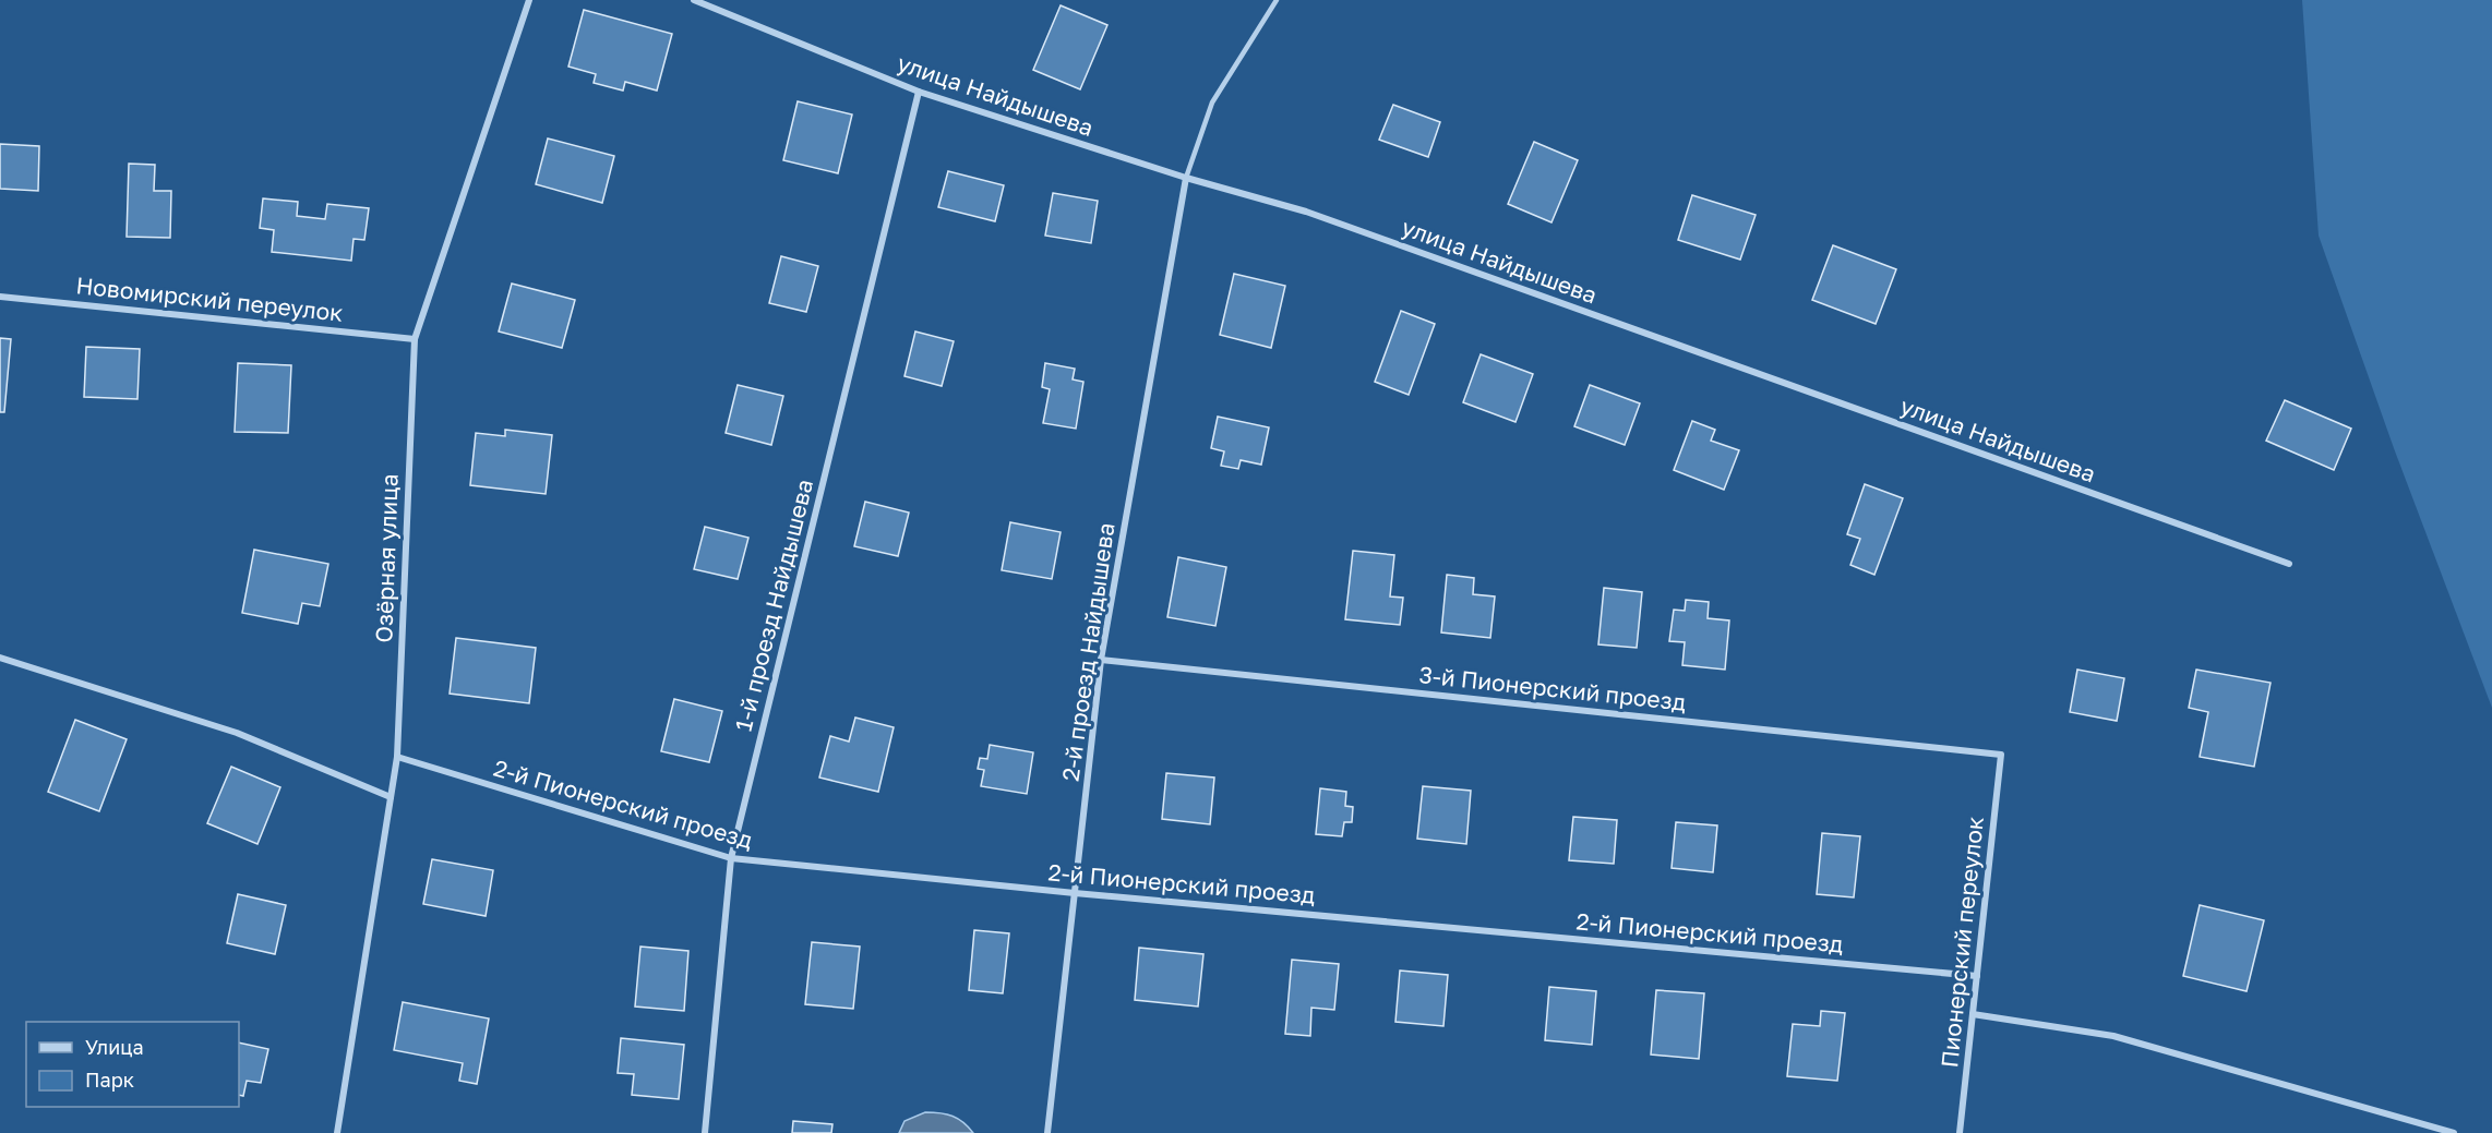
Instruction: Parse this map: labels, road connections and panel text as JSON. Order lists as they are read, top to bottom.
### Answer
{
  "streets": {
    "street": [
      "улица Найдышева",
      "Новомирский переулок",
      "Озёрная улица",
      "1-й проезд Найдышева",
      "2-й проезд Найдышева",
      "3-й Пионерский проезд",
      "2-й Пионерский проезд",
      "Пионерский переулок"
    ]
  },
  "crossings": [
    ["улица Найдышева", "1-й проезд Найдышева"],
    ["улица Найдышева", "2-й проезд Найдышева"],
    ["Новомирский переулок", "Озёрная улица"],
    ["Озёрная улица", "2-й Пионерский проезд"],
    ["1-й проезд Найдышева", "2-й Пионерский проезд"],
    ["2-й проезд Найдышева", "3-й Пионерский проезд"],
    ["2-й проезд Найдышева", "2-й Пионерский проезд"],
    ["3-й Пионерский проезд", "Пионерский переулок"],
    ["2-й Пионерский проезд", "Пионерский переулок"]
  ],
  "legend": ["Улица", "Парк"]
}
